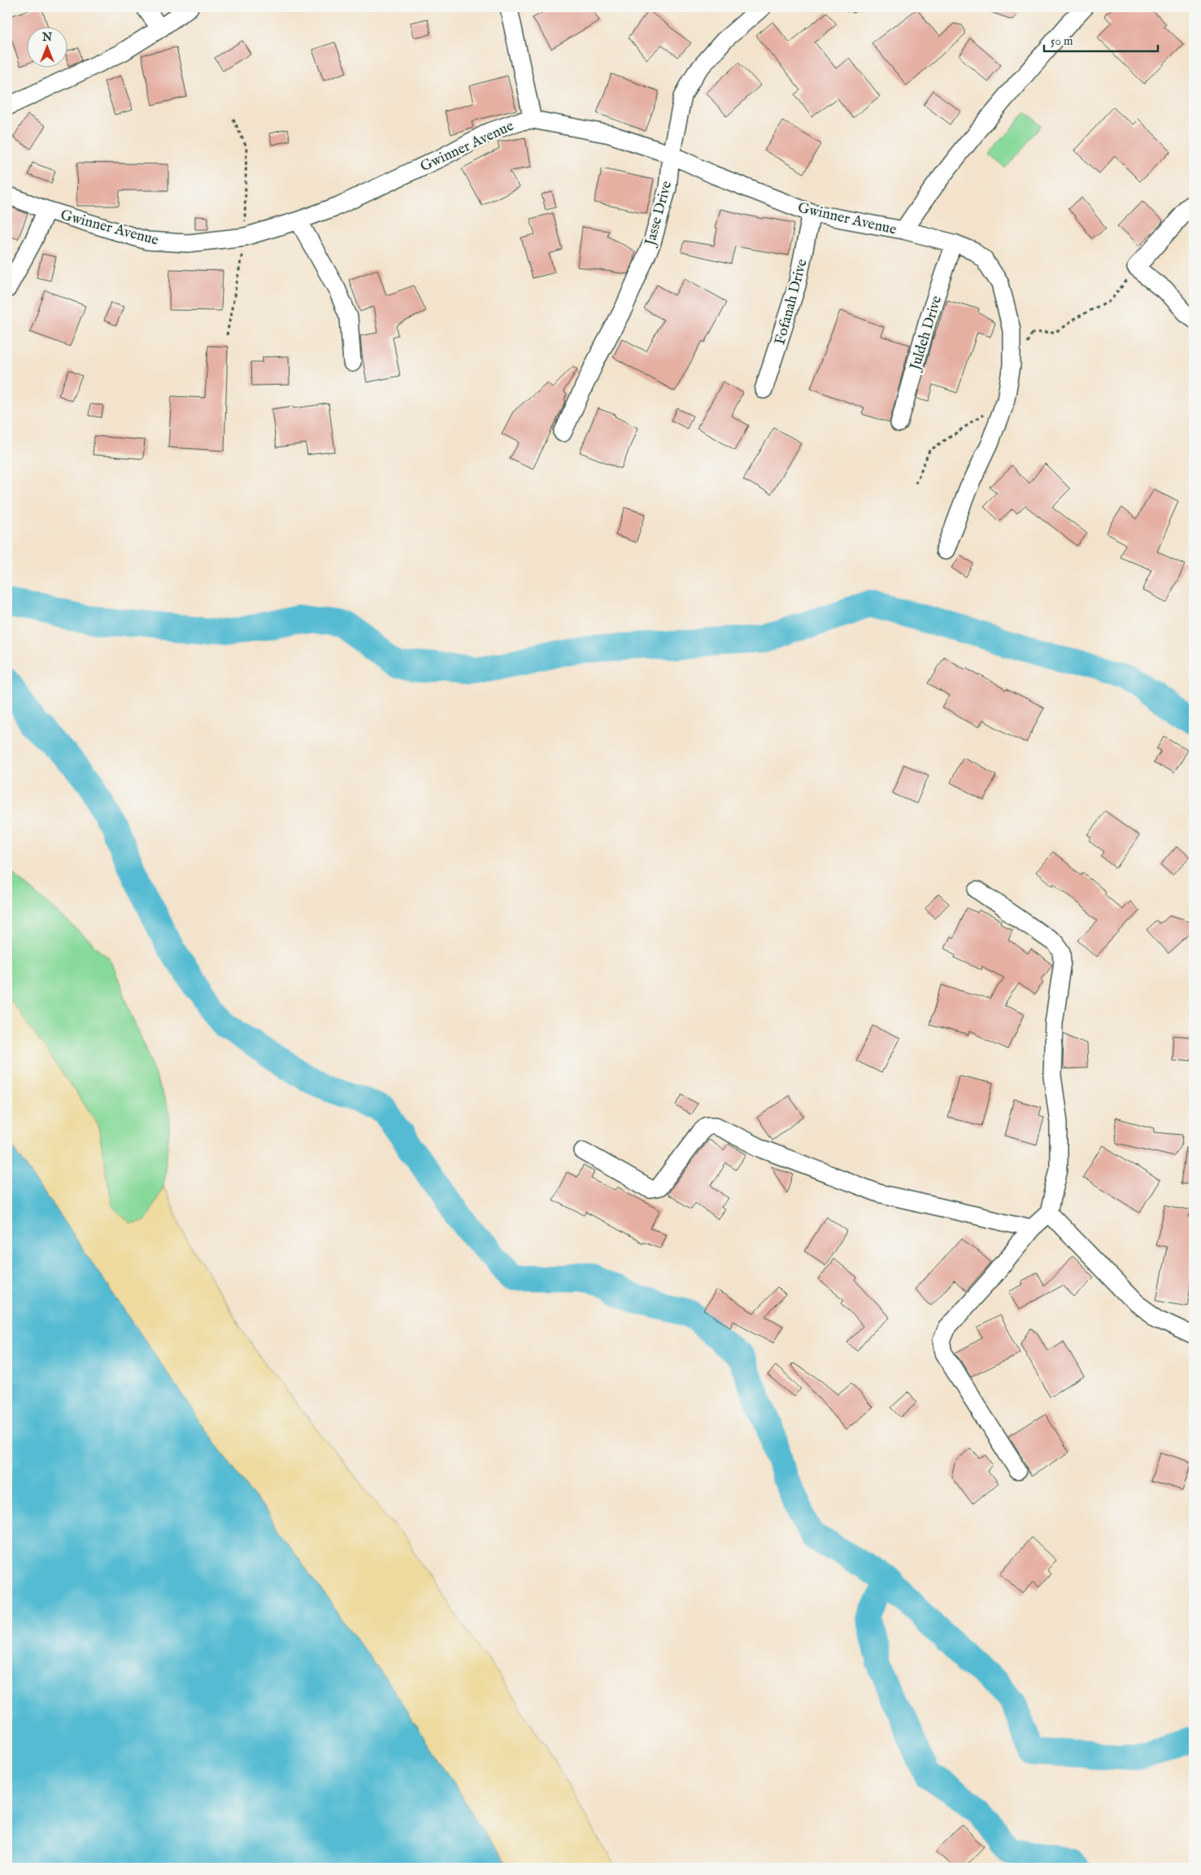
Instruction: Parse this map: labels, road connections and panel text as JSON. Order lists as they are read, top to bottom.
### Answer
{
  "streets": {
    "street": [
      "Gwinner Avenue",
      "Jasse Drive",
      "Fofanah Drive",
      "Juldeh Drive"
    ]
  },
  "crossings": [
    ["Gwinner Avenue", "Jasse Drive"],
    ["Gwinner Avenue", "Fofanah Drive"],
    ["Gwinner Avenue", "Juldeh Drive"]
  ],
  "scale_bar": "50 m",
  "north": "top"
}
